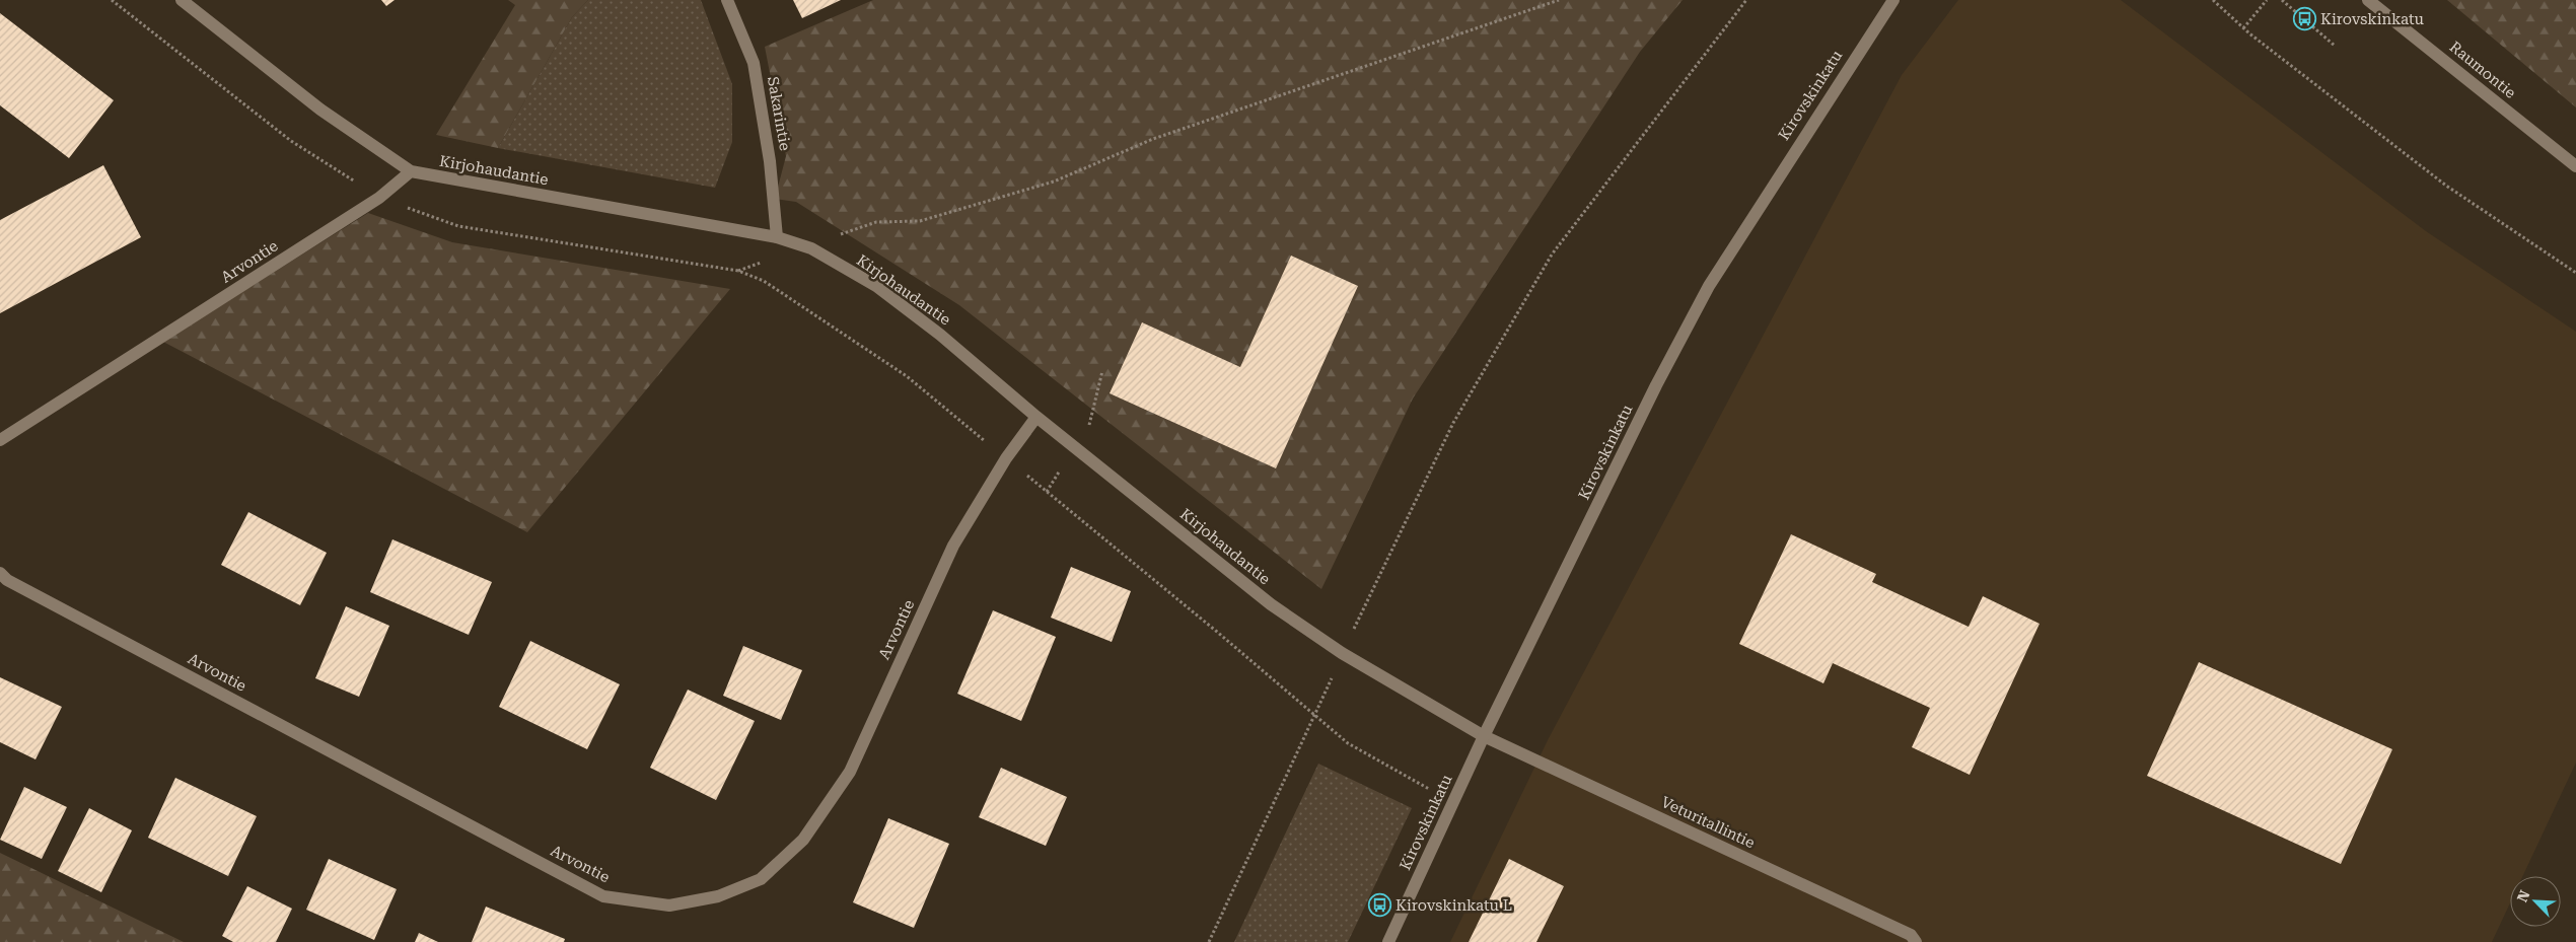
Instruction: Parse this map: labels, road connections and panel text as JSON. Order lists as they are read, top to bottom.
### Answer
{
  "streets": {
    "street": [
      "Raumontie",
      "Kirovskinkatu",
      "Sakarintie",
      "Kirjohaudantie",
      "Arvontie",
      "Veturitallintie"
    ]
  },
  "crossings": [
    ["Kirovskinkatu", "Kirjohaudantie"],
    ["Kirovskinkatu", "Veturitallintie"],
    ["Sakarintie", "Kirjohaudantie"],
    ["Kirjohaudantie", "Arvontie"],
    ["Kirjohaudantie", "Veturitallintie"]
  ],
  "places": {
    "bus stop": ["Kirovskinkatu", "Kirovskinkatu L"]
  },
  "north": "top left"
}
